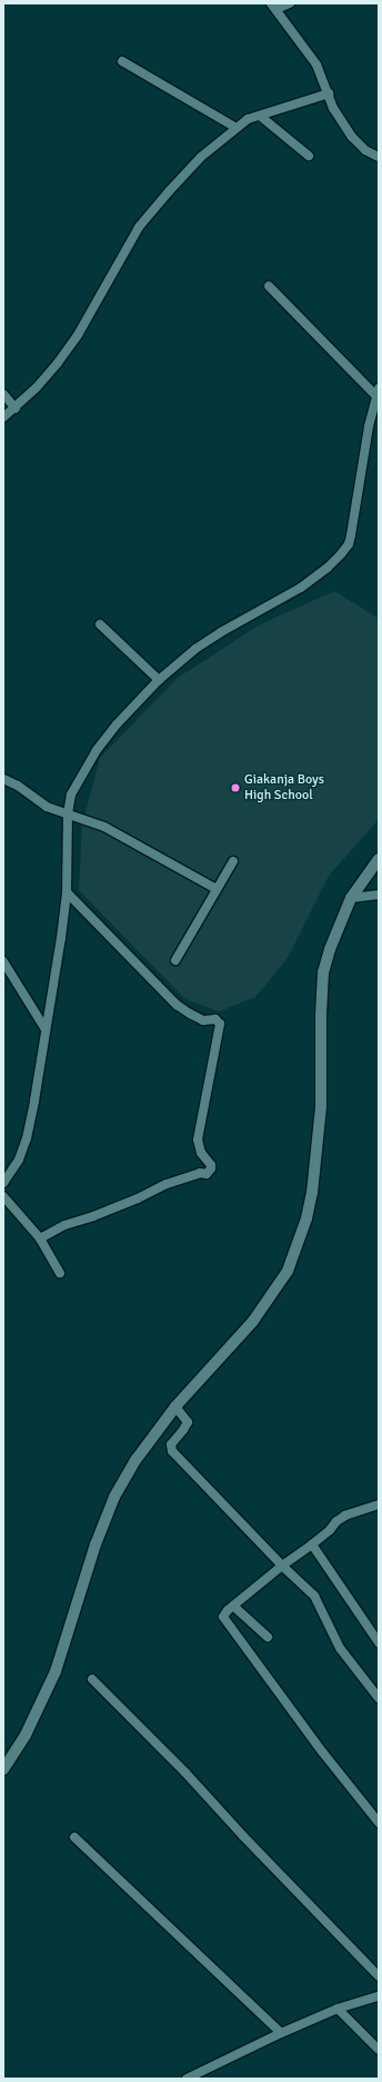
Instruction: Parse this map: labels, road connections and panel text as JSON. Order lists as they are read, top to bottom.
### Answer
{
  "places": ["Giakanja Boys High School"]
}
